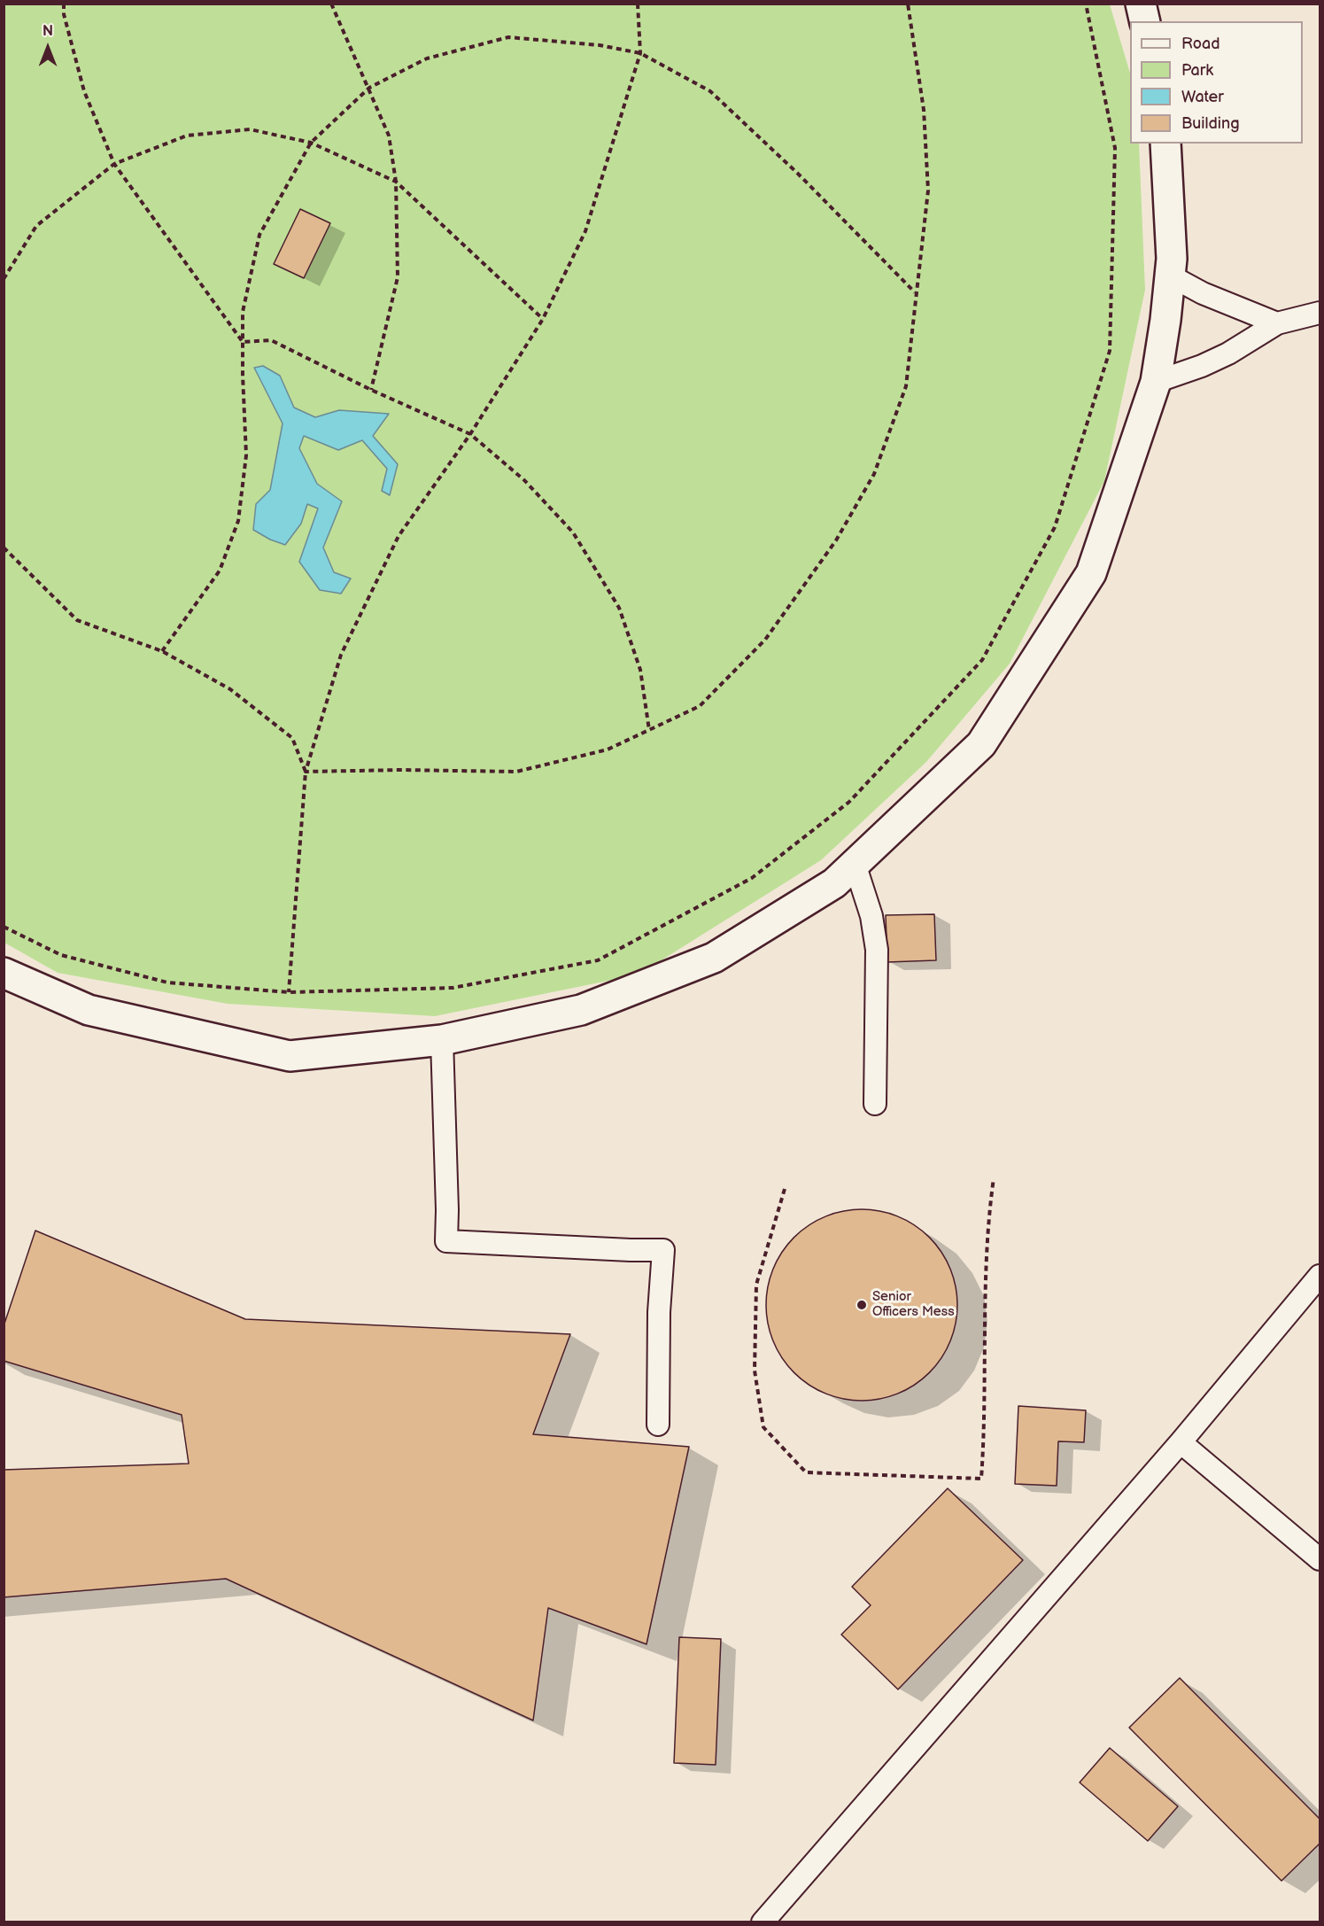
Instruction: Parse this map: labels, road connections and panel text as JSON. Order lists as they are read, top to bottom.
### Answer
{
  "places": ["Senior Officers Mess"],
  "legend": [
    "Road",
    "Park",
    "Water",
    "Building"
  ],
  "north": "top"
}
